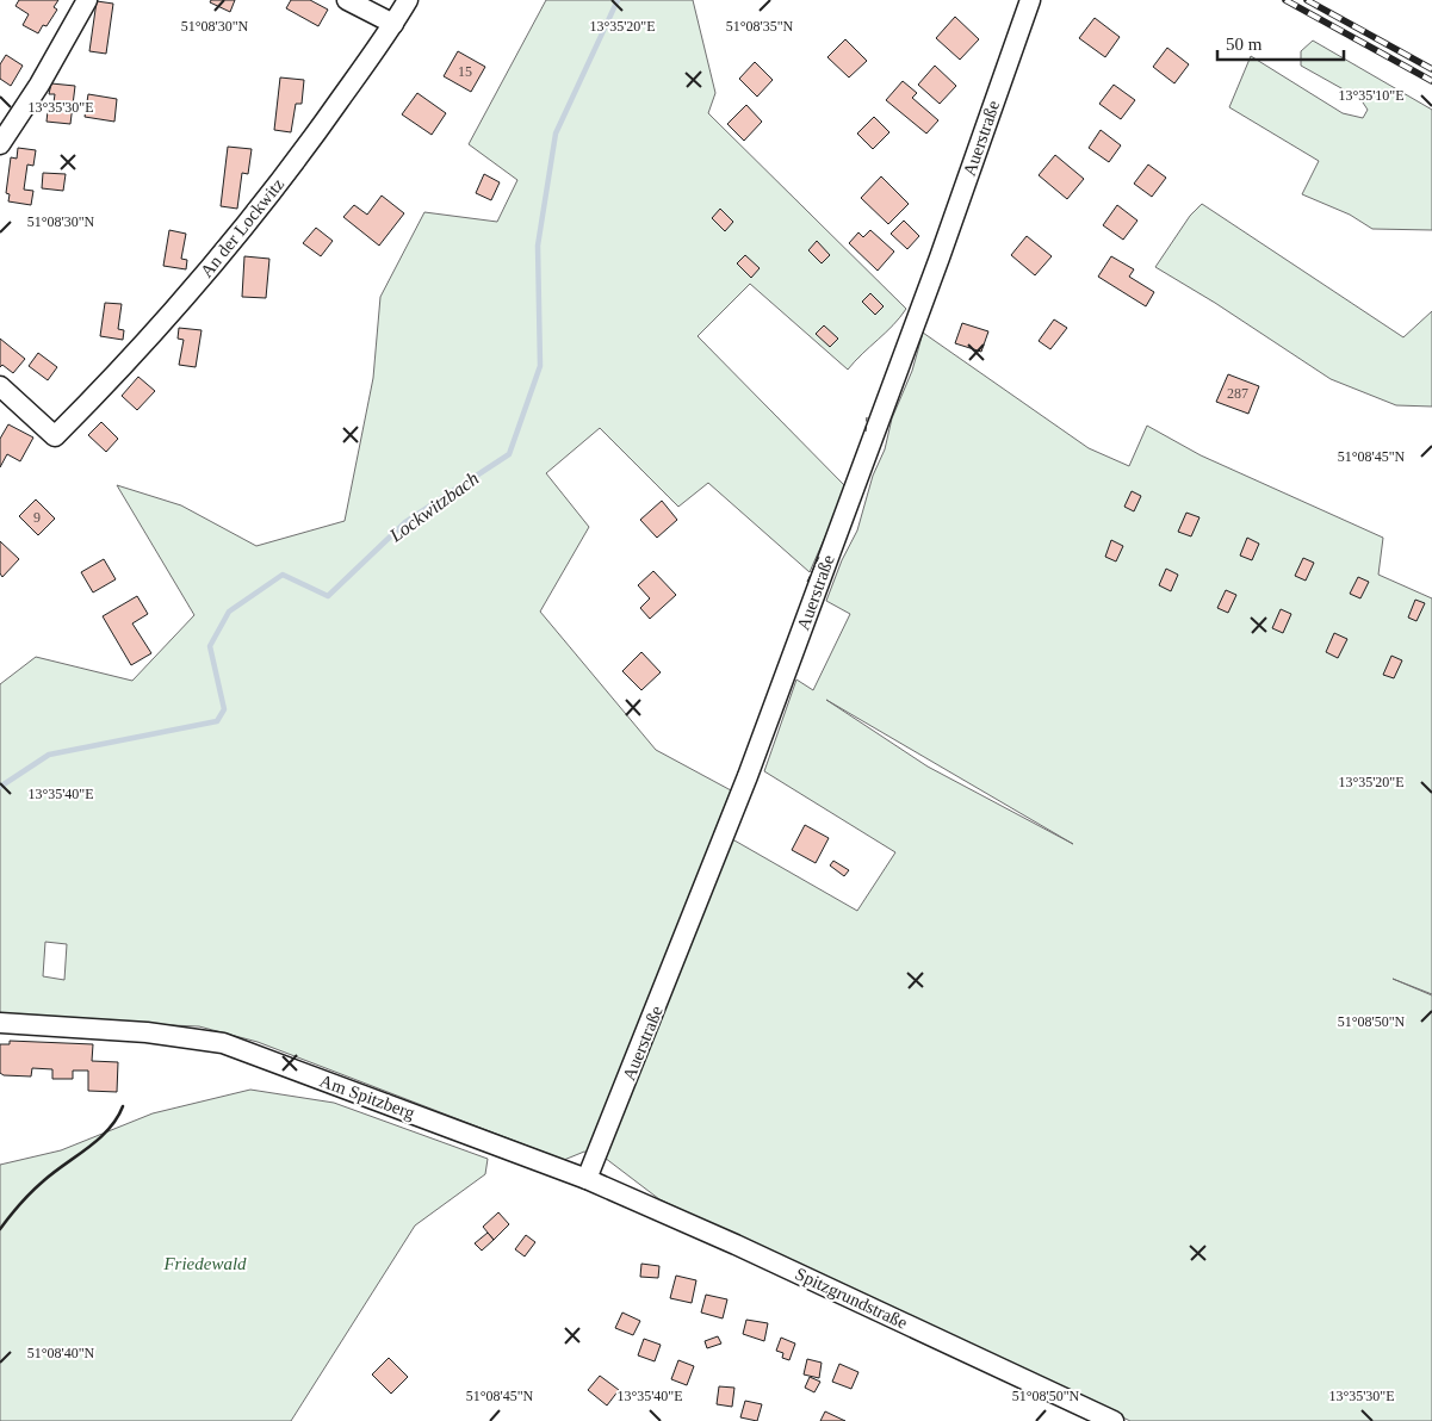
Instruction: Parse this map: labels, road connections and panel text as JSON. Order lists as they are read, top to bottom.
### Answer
{
  "streets": {
    "street": [
      "Auerstraße",
      "An der Lockwitz",
      "Am Spitzberg",
      "Spitzgrundstraße"
    ]
  },
  "crossings": [
    ["Auerstraße", "Am Spitzberg"],
    ["Auerstraße", "Spitzgrundstraße"],
    ["Am Spitzberg", "Spitzgrundstraße"]
  ],
  "water": ["Lockwitzbach"],
  "parks": ["Friedewald"],
  "house_numbers": ["15", "287", "9"],
  "scale_bar": "50 m",
  "coordinates": [
    "13°35'20\"E",
    "51°08'30\"N",
    "51°08'35\"N",
    "13°35'10\"E",
    "13°35'30\"E",
    "51°08'45\"N",
    "13°35'40\"E",
    "51°08'50\"N",
    "51°08'40\"N"
  ]
}
